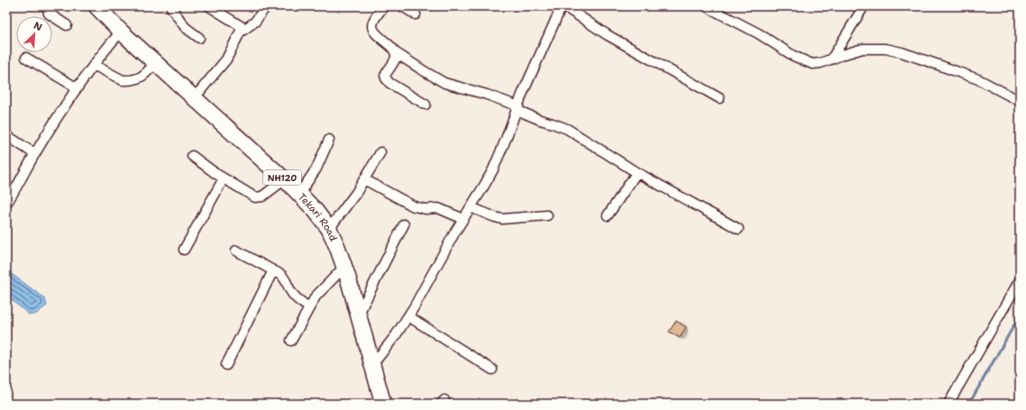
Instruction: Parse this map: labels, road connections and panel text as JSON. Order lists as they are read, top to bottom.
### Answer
{
  "streets": {
    "highway": ["NH120", "Tekari Road"]
  },
  "north": "top right"
}
